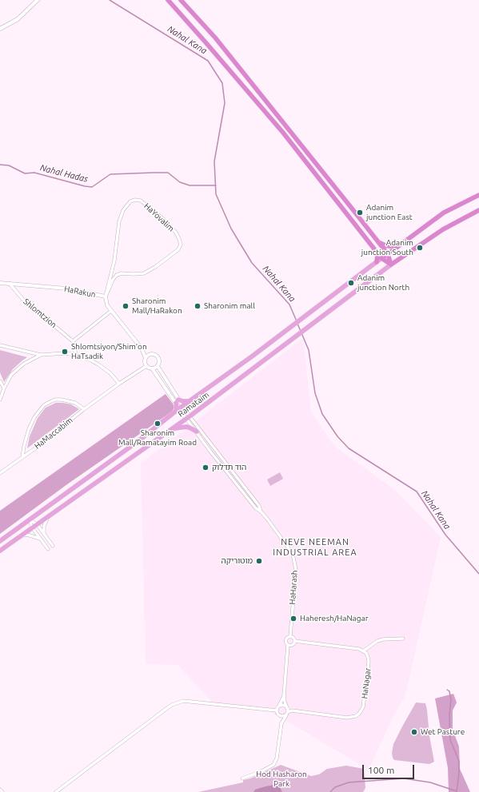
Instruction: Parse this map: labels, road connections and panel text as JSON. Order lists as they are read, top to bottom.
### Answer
{
  "streets": {
    "main road": ["Ramataim"],
    "street": [
      "HaYovalim",
      "HaRakun",
      "Shlomtzion",
      "HaMaccabim",
      "HaHarash",
      "HaNagar"
    ]
  },
  "crossings": [
    ["HaYovalim", "HaRakun"],
    ["HaRakun", "Shlomtzion"],
    ["HaRakun", "HaMaccabim"],
    ["Ramataim", "HaHarash"]
  ],
  "districts": ["NEVE NEEMAN INDUSTRIAL AREA"],
  "water": ["Nahal Kana", "Nahal Hadas"],
  "parks": ["Hod Hasharon Park"],
  "places": [
    "Adanim junction East",
    "Adanim junction South",
    "Adanim junction North",
    "Sharonim Mall/HaRakon",
    "Sharonim mall",
    "Shlomtsiyon/Shim'on HaTsadik",
    "Sharonim Mall/Ramatayim Road",
    "הוד תדלוק",
    "מוטוריקה",
    "Haheresh/HaNagar",
    "Wet Pasture"
  ],
  "scale_bar": "100 m"
}
